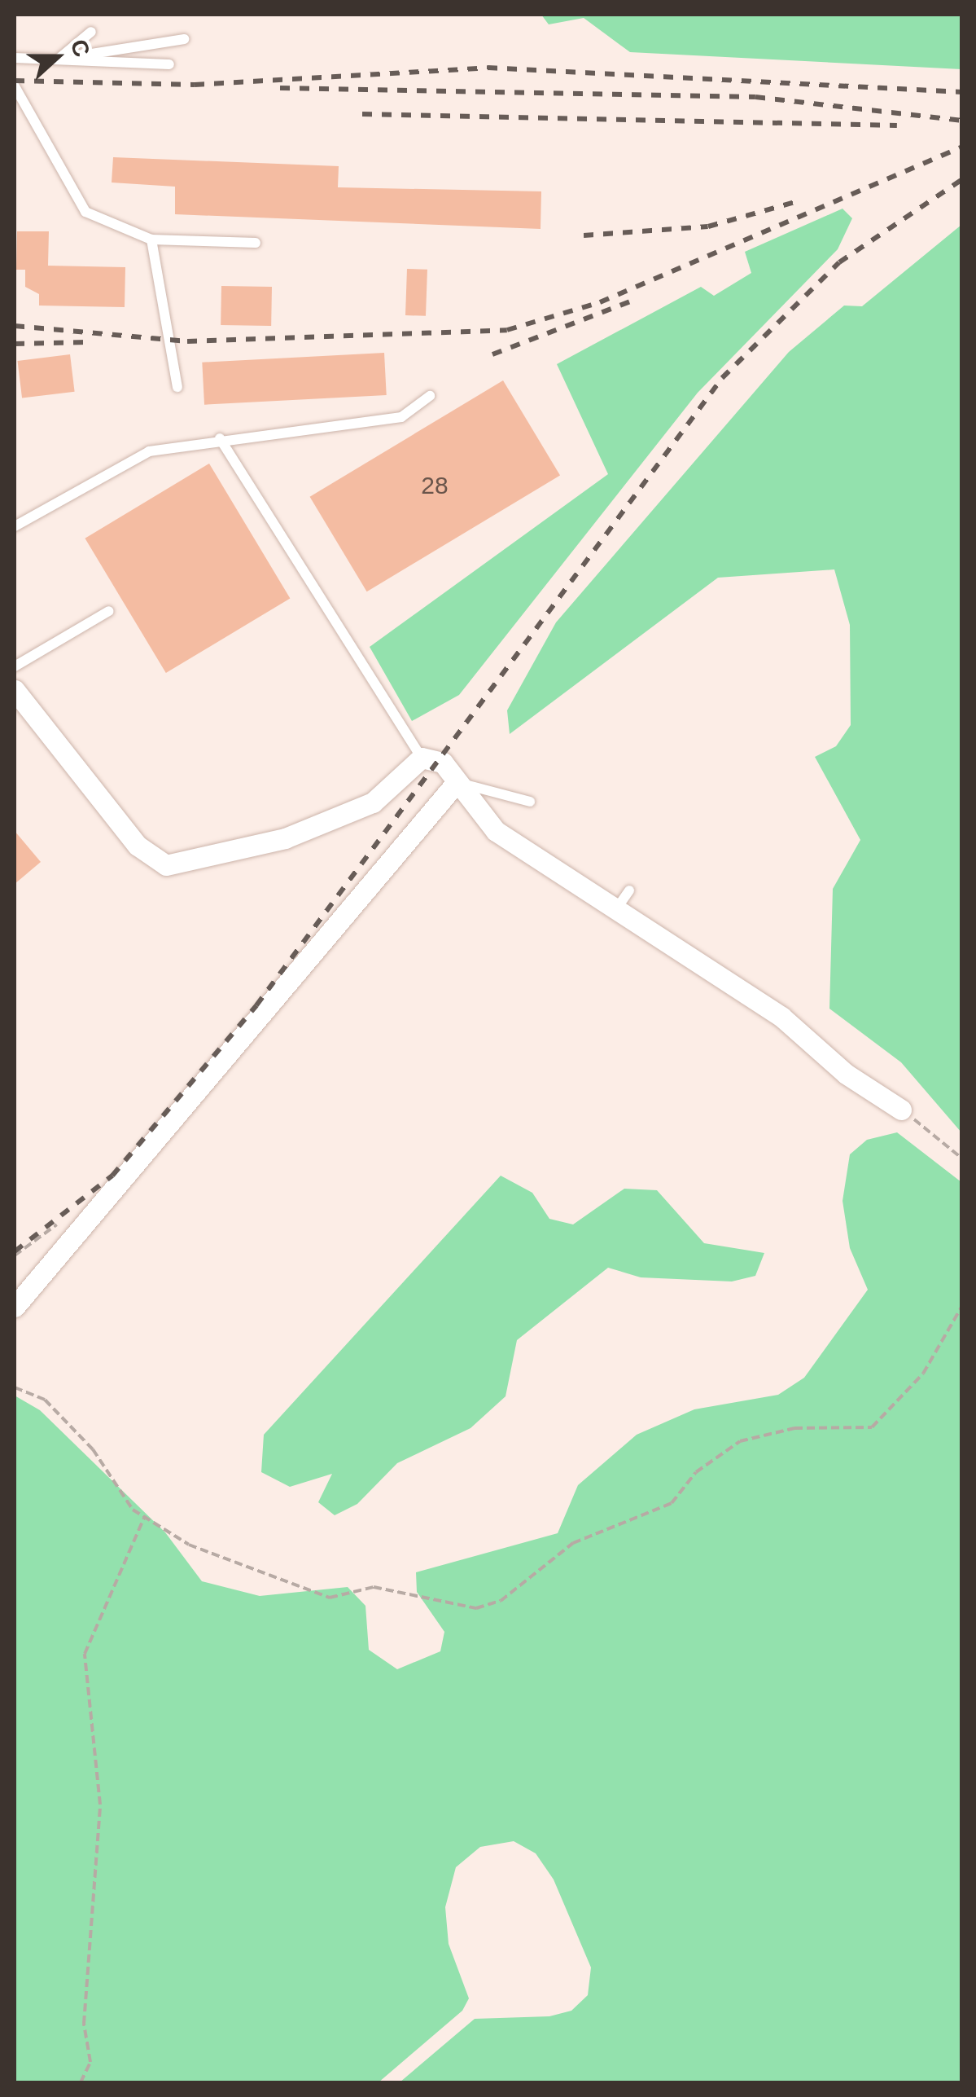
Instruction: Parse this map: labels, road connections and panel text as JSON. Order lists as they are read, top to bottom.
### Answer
{
  "house_numbers": ["28"],
  "north": "right"
}
